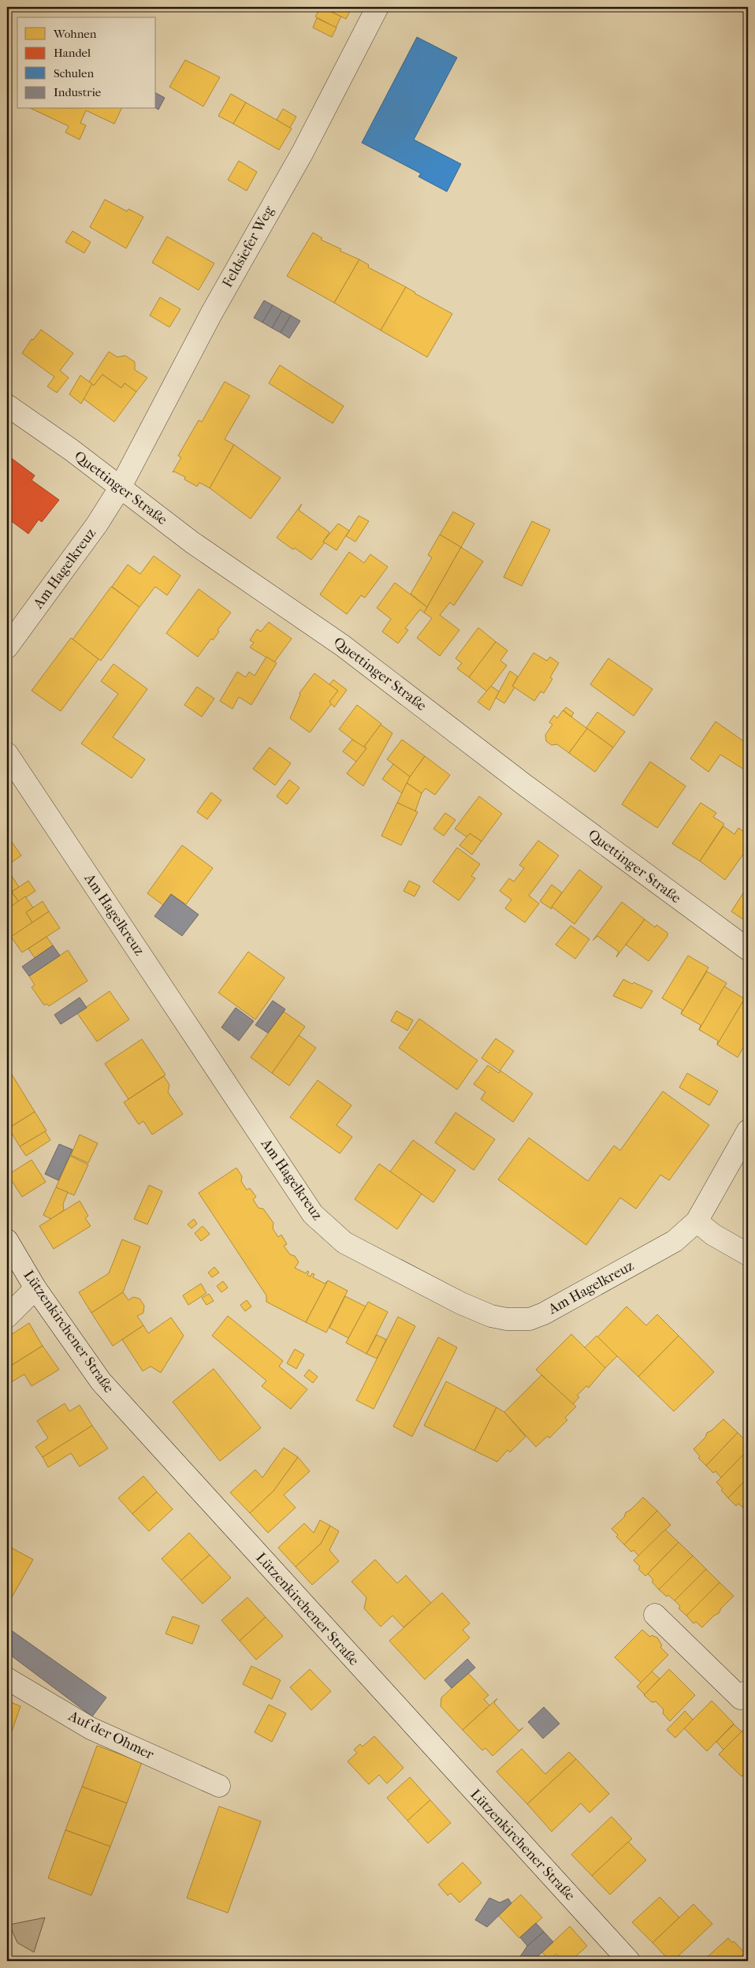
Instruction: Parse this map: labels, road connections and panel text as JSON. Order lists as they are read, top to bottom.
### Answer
{
  "streets": {
    "street": [
      "Feldsiefer Weg",
      "Quettinger Straße",
      "Am Hagelkreuz",
      "Lützenkirchener Straße",
      "Auf der Ohmer"
    ]
  },
  "crossings": [
    ["Feldsiefer Weg", "Quettinger Straße"],
    ["Feldsiefer Weg", "Am Hagelkreuz"],
    ["Quettinger Straße", "Am Hagelkreuz"]
  ],
  "legend": [
    "Wohnen",
    "Handel",
    "Schulen",
    "Industrie"
  ]
}
